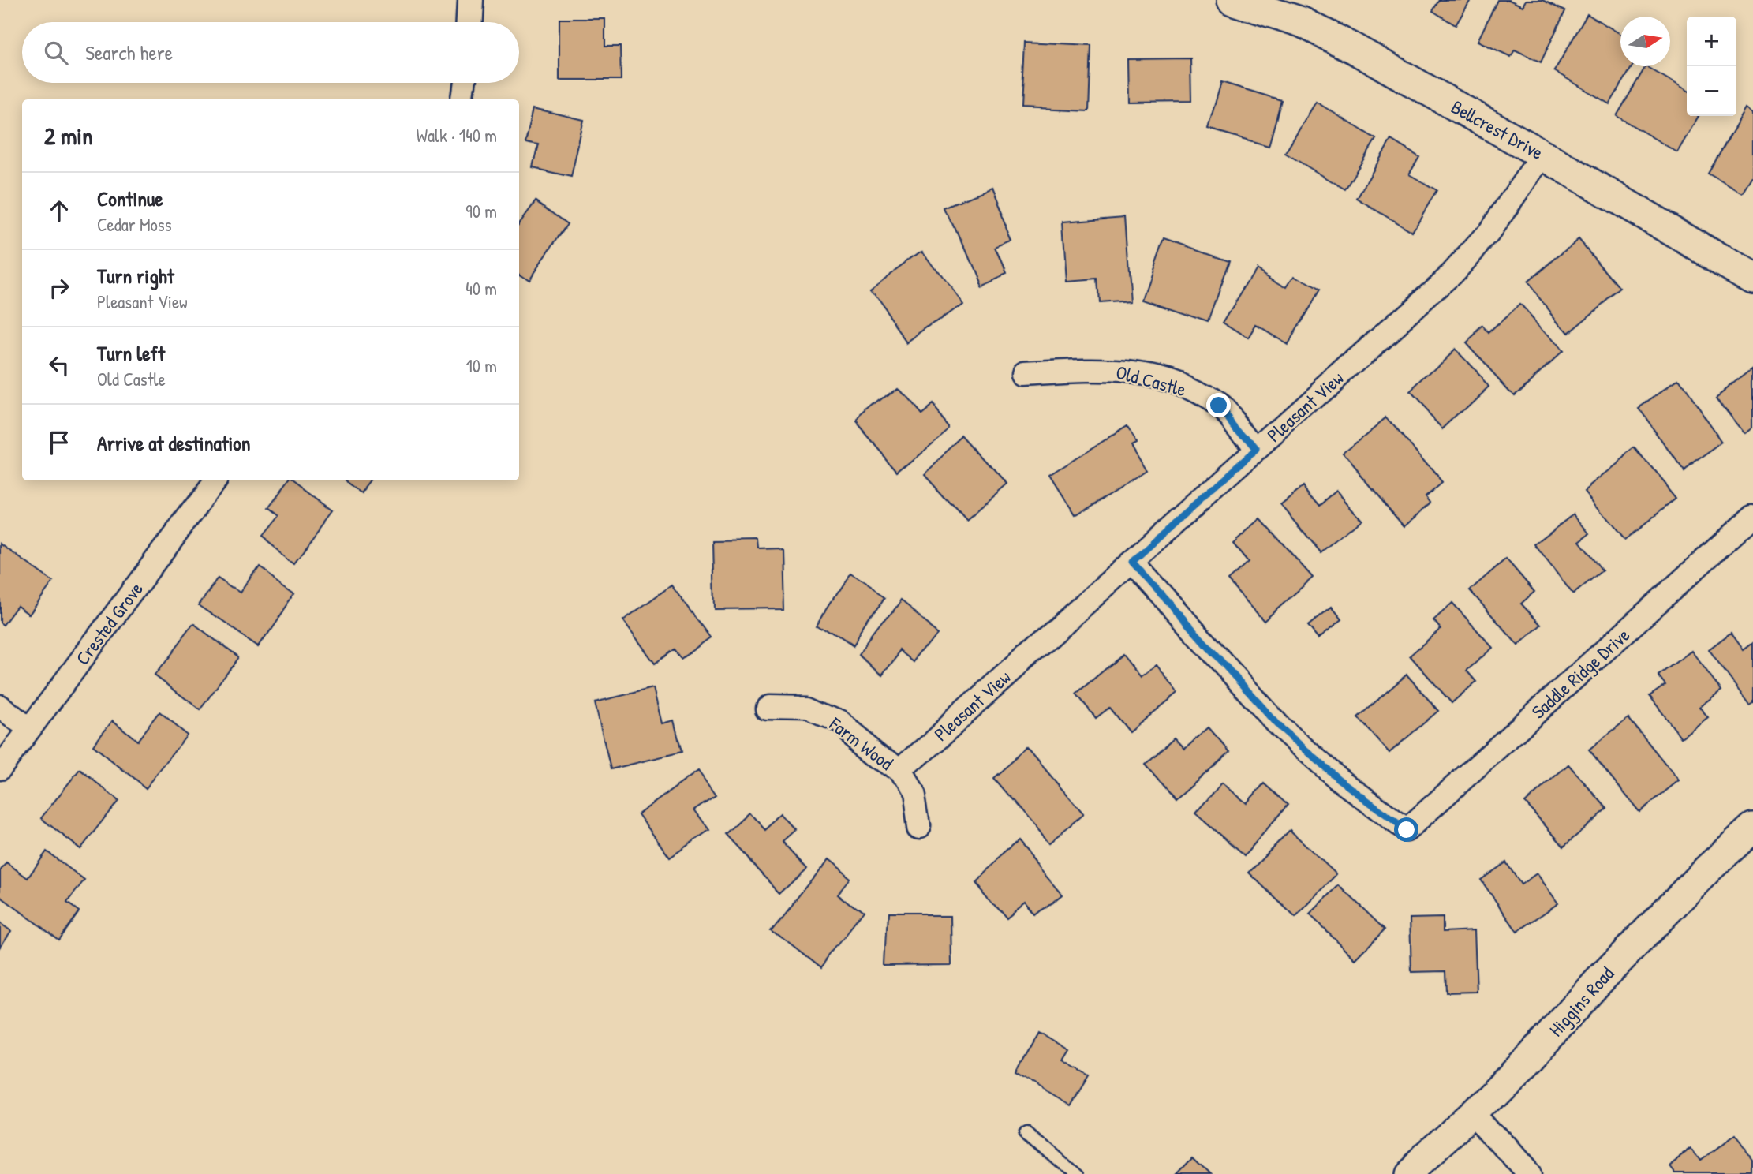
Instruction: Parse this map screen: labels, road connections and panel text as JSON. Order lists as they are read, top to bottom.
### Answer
{
  "streets": {
    "street": [
      "Bellcrest Drive",
      "Old Castle",
      "Pleasant View",
      "Crested Grove",
      "Saddle Ridge Drive",
      "Farm Wood",
      "Higgins Road"
    ]
  },
  "crossings": [
    ["Bellcrest Drive", "Pleasant View"],
    ["Old Castle", "Pleasant View"],
    ["Pleasant View", "Saddle Ridge Drive"],
    ["Pleasant View", "Farm Wood"]
  ],
  "north": "right",
  "page": {
    "map_buttons": ["+", "−"],
    "search": "Search here",
    "heading": ["2 min", "Walk · 140 m"],
    "list": [
      ["Continue", "Cedar Moss", "90 m"],
      ["Turn right", "Pleasant View", "40 m"],
      ["Turn left", "Old Castle", "10 m"],
      "Arrive at destination"
    ]
  }
}
